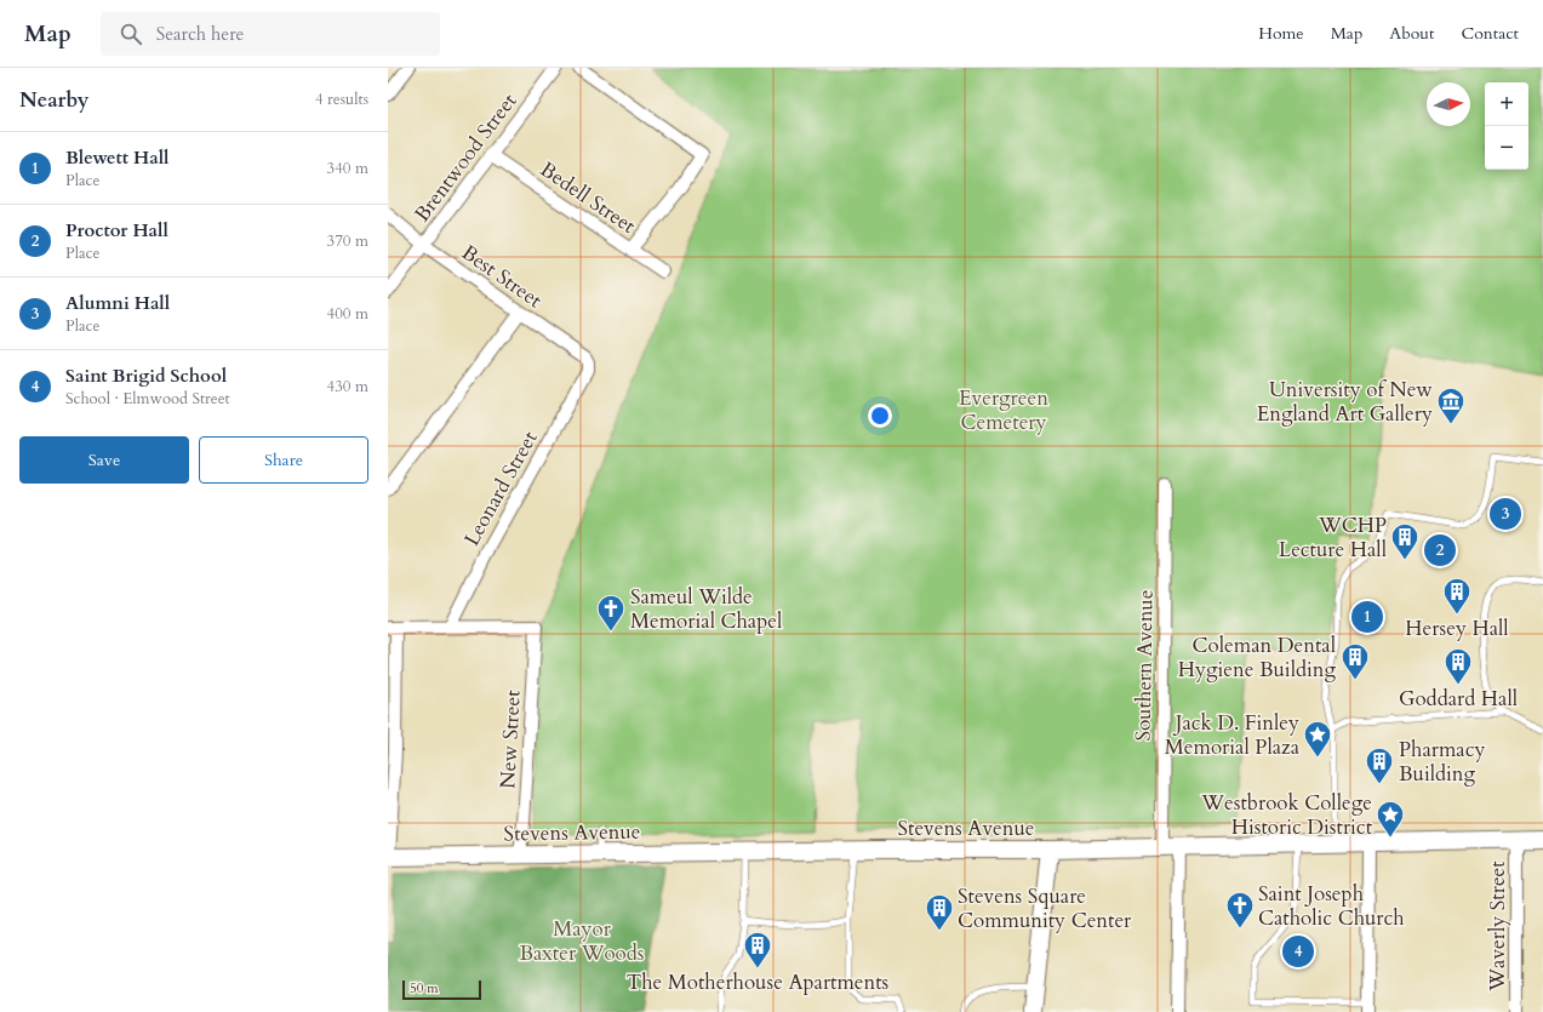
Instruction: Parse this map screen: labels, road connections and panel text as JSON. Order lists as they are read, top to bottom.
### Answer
{
  "streets": {
    "main road": ["Stevens Avenue"],
    "street": [
      "Brentwood Street",
      "Bedell Street",
      "Best Street",
      "Leonard Street",
      "Southern Avenue",
      "New Street",
      "Waverly Street"
    ]
  },
  "crossings": [
    ["Brentwood Street", "Bedell Street"],
    ["Brentwood Street", "Best Street"],
    ["Best Street", "Leonard Street"],
    ["Leonard Street", "New Street"],
    ["Southern Avenue", "Stevens Avenue"],
    ["New Street", "Stevens Avenue"],
    ["Stevens Avenue", "Waverly Street"]
  ],
  "parks": ["Evergreen Cemetery", "Mayor Baxter Woods"],
  "places": {
    "museum": ["University of New England Art Gallery"],
    "building": [
      "WCHP Lecture Hall",
      "Hersey Hall",
      "Coleman Dental Hygiene Building",
      "Goddard Hall",
      "Pharmacy Building",
      "Stevens Square Community Center",
      "The Motherhouse Apartments"
    ],
    "church": ["Sameul Wilde Memorial Chapel", "Saint Joseph Catholic Church"],
    "place": ["Jack D. Finley Memorial Plaza", "Westbrook College Historic District"]
  },
  "scale_bar": "50 m",
  "north": "right",
  "page": {
    "header": "Map",
    "search": "Search here",
    "nav": [
      "Home",
      "Map",
      "About",
      "Contact"
    ],
    "heading": ["Nearby", "4 results"],
    "map_buttons": ["+", "−"],
    "list": [
      {
        "mark": "1",
        "name": "Blewett Hall",
        "note": "Place",
        "value": "340 m"
      },
      {
        "mark": "2",
        "name": "Proctor Hall",
        "note": "Place",
        "value": "370 m"
      },
      {
        "mark": "3",
        "name": "Alumni Hall",
        "note": "Place",
        "value": "400 m"
      },
      {
        "mark": "4",
        "name": "Saint Brigid School",
        "note": "School · Elmwood Street",
        "value": "430 m"
      }
    ],
    "buttons": ["Save", "Share"],
    "pins": [
      "3",
      "2",
      "1",
      "4"
    ],
    "scale": "50 m"
  }
}
